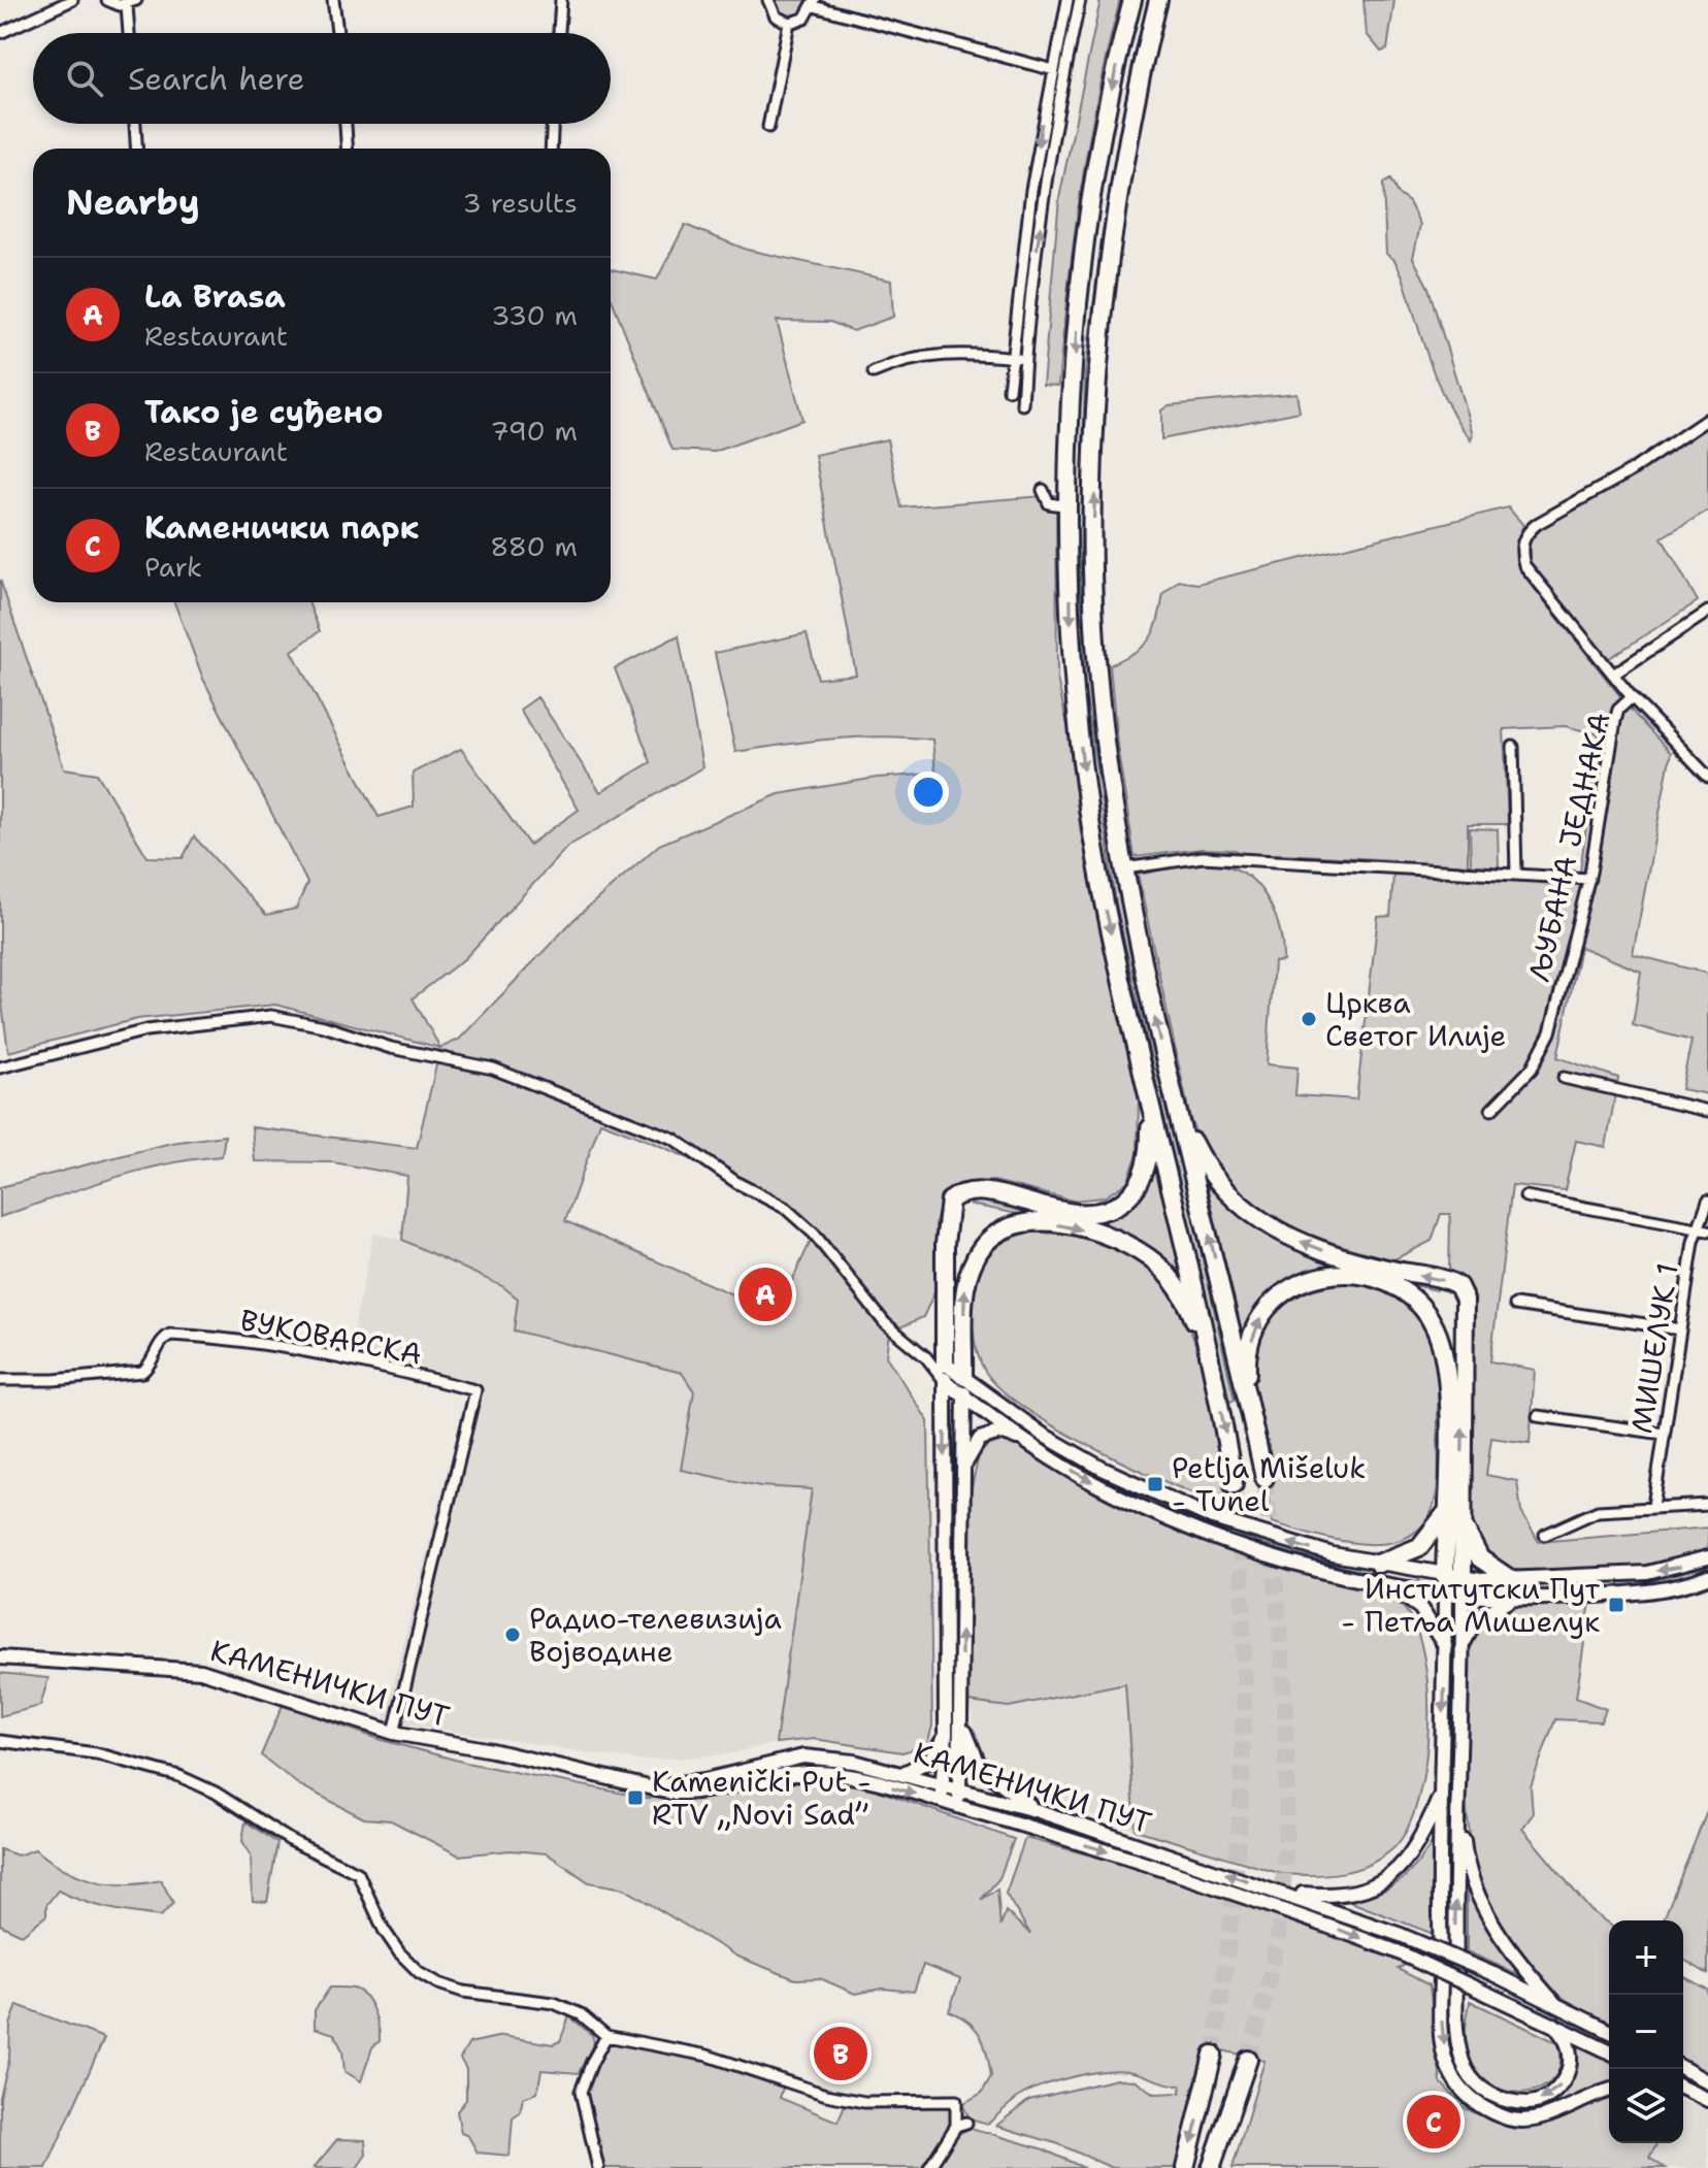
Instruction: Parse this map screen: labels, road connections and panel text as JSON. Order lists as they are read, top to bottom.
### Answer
{
  "streets": {
    "main road": ["КАМЕНИЧКИ ПУТ"],
    "street": ["ЉУБАНА ЈЕДНАКА", "ВУКОВАРСКА", "МИШЕЛУК 1"]
  },
  "crossings": [
    ["ВУКОВАРСКА", "КАМЕНИЧКИ ПУТ"]
  ],
  "places": {
    "other": ["Црква Светог Илије", "Радио-телевизија Војводине"],
    "transit": ["Petlja Mišeluk - Tunel", "Институтски Пут - Петља Мишелук", "Kamenički Put - RTV „Novi Sad”"]
  },
  "page": {
    "search": "Search here",
    "heading": ["Nearby", "3 results"],
    "list": [
      {
        "mark": "A",
        "name": "La Brasa",
        "note": "Restaurant",
        "value": "330 m"
      },
      {
        "mark": "B",
        "name": "Тако је суђено",
        "note": "Restaurant",
        "value": "790 m"
      },
      {
        "mark": "C",
        "name": "Каменички парк",
        "note": "Park",
        "value": "880 m"
      }
    ],
    "pins": ["A", "B", "C"],
    "map_buttons": ["+", "−"]
  }
}
